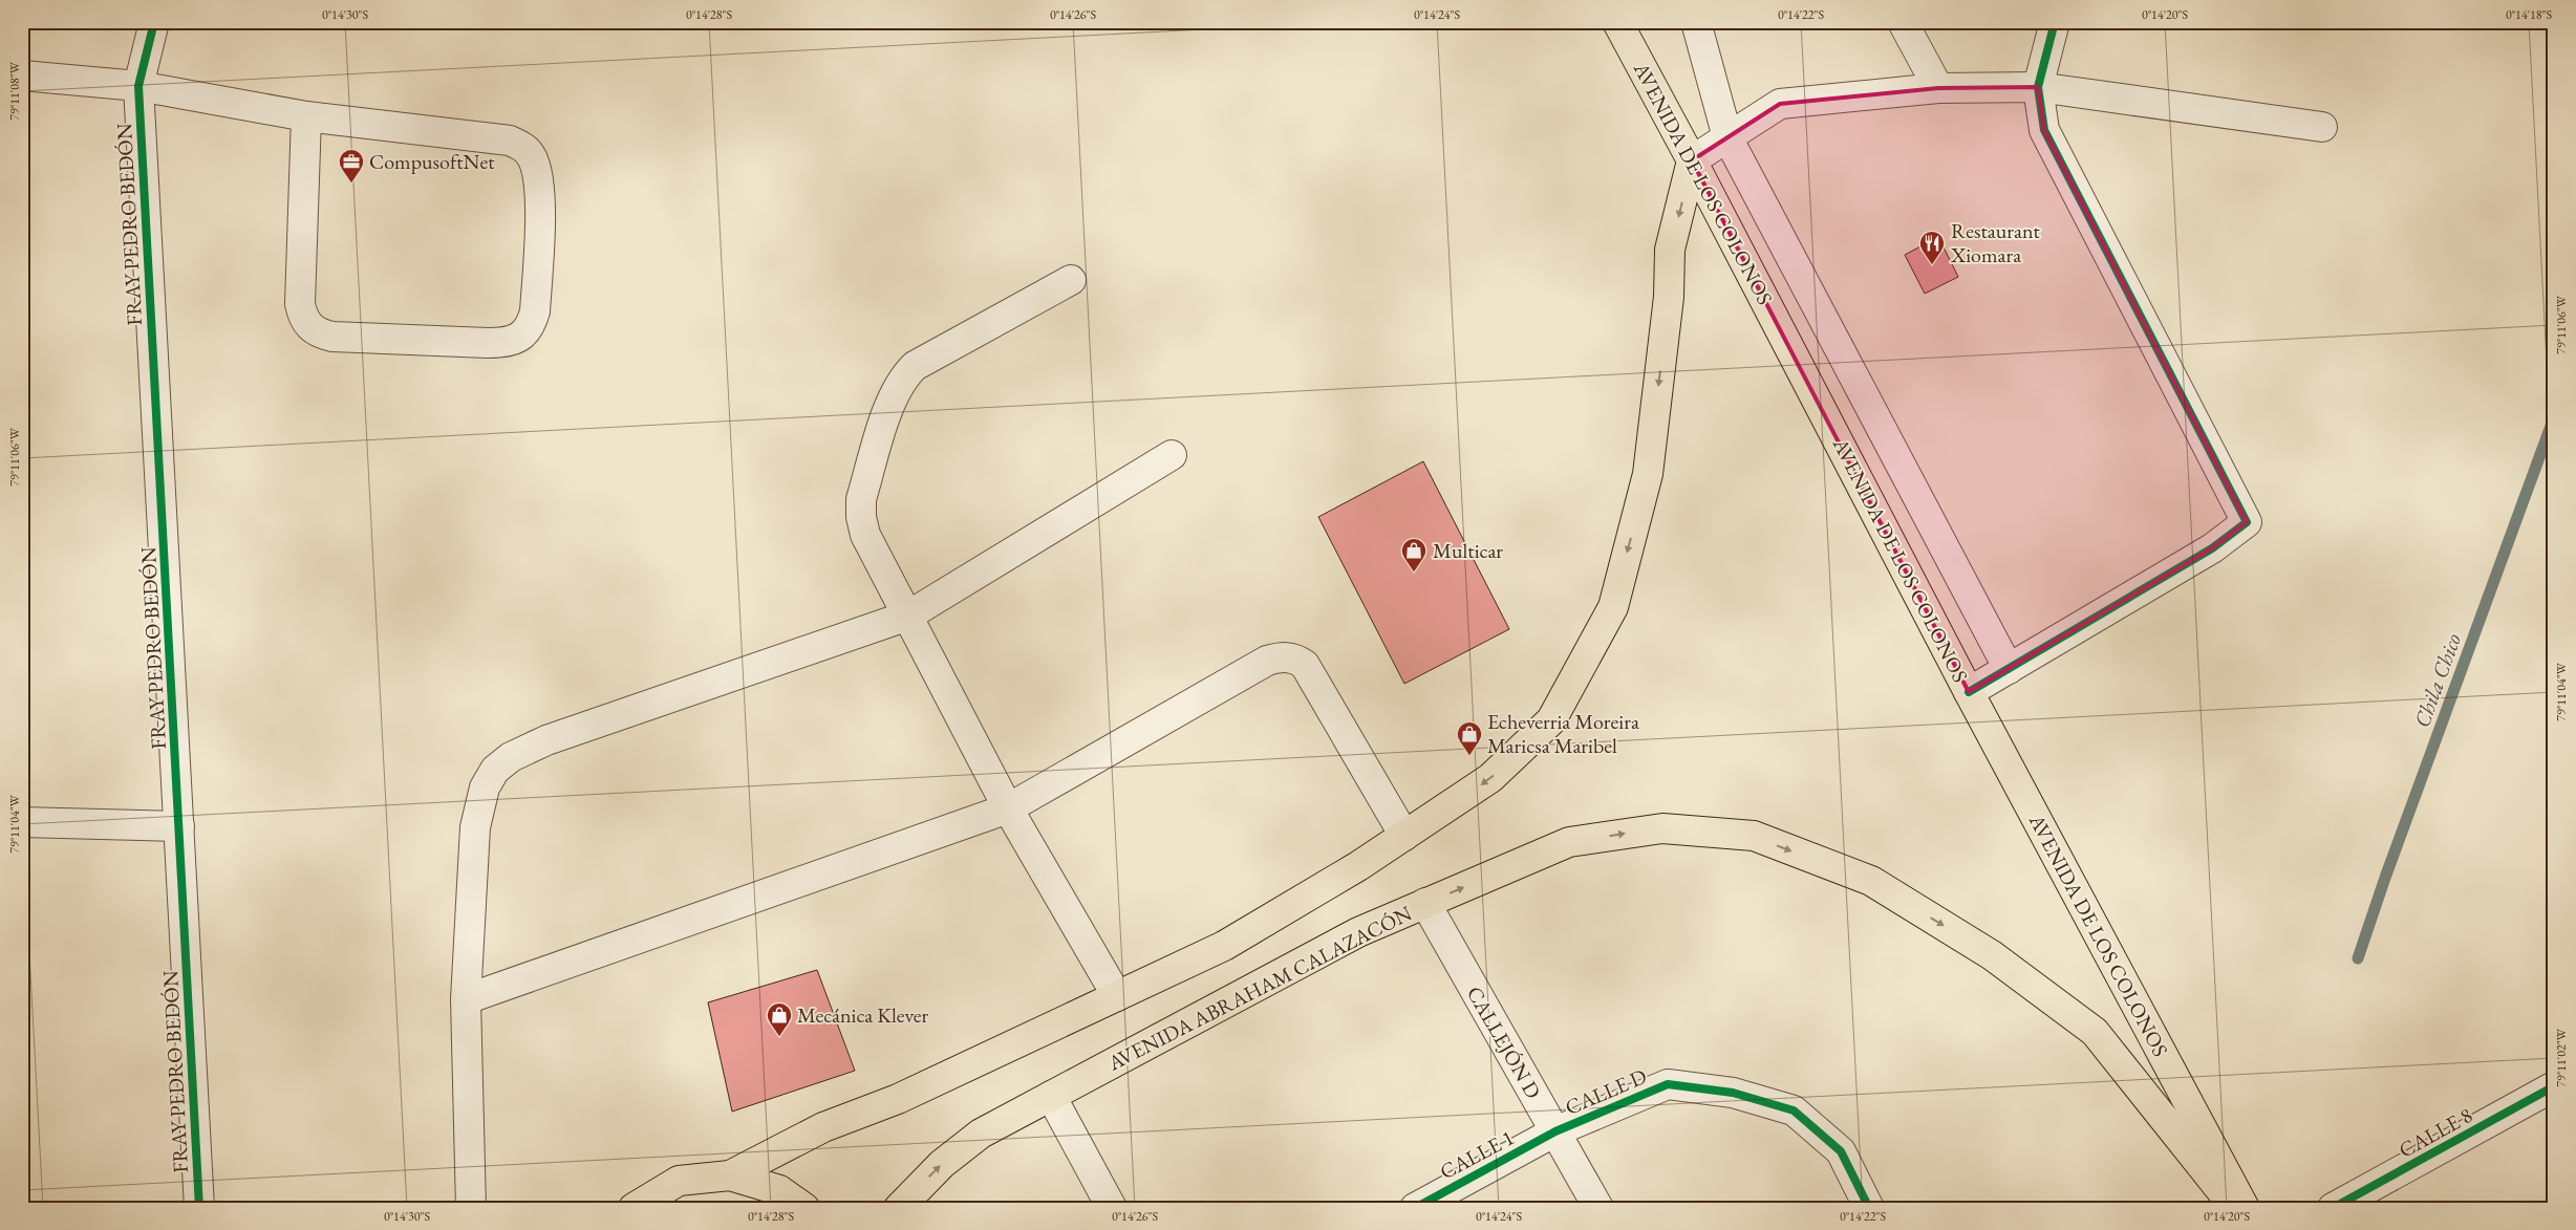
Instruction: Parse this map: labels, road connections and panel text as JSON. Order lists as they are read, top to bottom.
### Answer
{
  "streets": {
    "main road": ["AVENIDA DE LOS COLONOS", "AVENIDA ABRAHAM CALAZACÓN"],
    "street": [
      "FRAY PEDRO BEDÓN",
      "CALLEJÓN D",
      "CALLE D",
      "CALLE 8",
      "CALLE 1"
    ]
  },
  "crossings": [
    ["AVENIDA ABRAHAM CALAZACÓN", "CALLEJÓN D"],
    ["CALLEJÓN D", "CALLE D"],
    ["CALLEJÓN D", "CALLE 1"],
    ["CALLE D", "CALLE 1"]
  ],
  "one_way": ["AVENIDA ABRAHAM CALAZACÓN"],
  "water": ["Chila Chico"],
  "places": {
    "office": ["CompusoftNet"],
    "restaurant": ["Restaurant Xiomara"],
    "shop": ["Multicar", "Echeverria Moreira Maricsa Maribel", "Mecánica Klever"]
  },
  "coordinates": [
    "0°14'30\"S",
    "0°14'28\"S",
    "0°14'26\"S",
    "0°14'24\"S",
    "0°14'22\"S",
    "0°14'20\"S",
    "0°14'18\"S",
    "79°11'08\"W",
    "79°11'06\"W",
    "79°11'04\"W",
    "79°11'02\"W"
  ]
}
